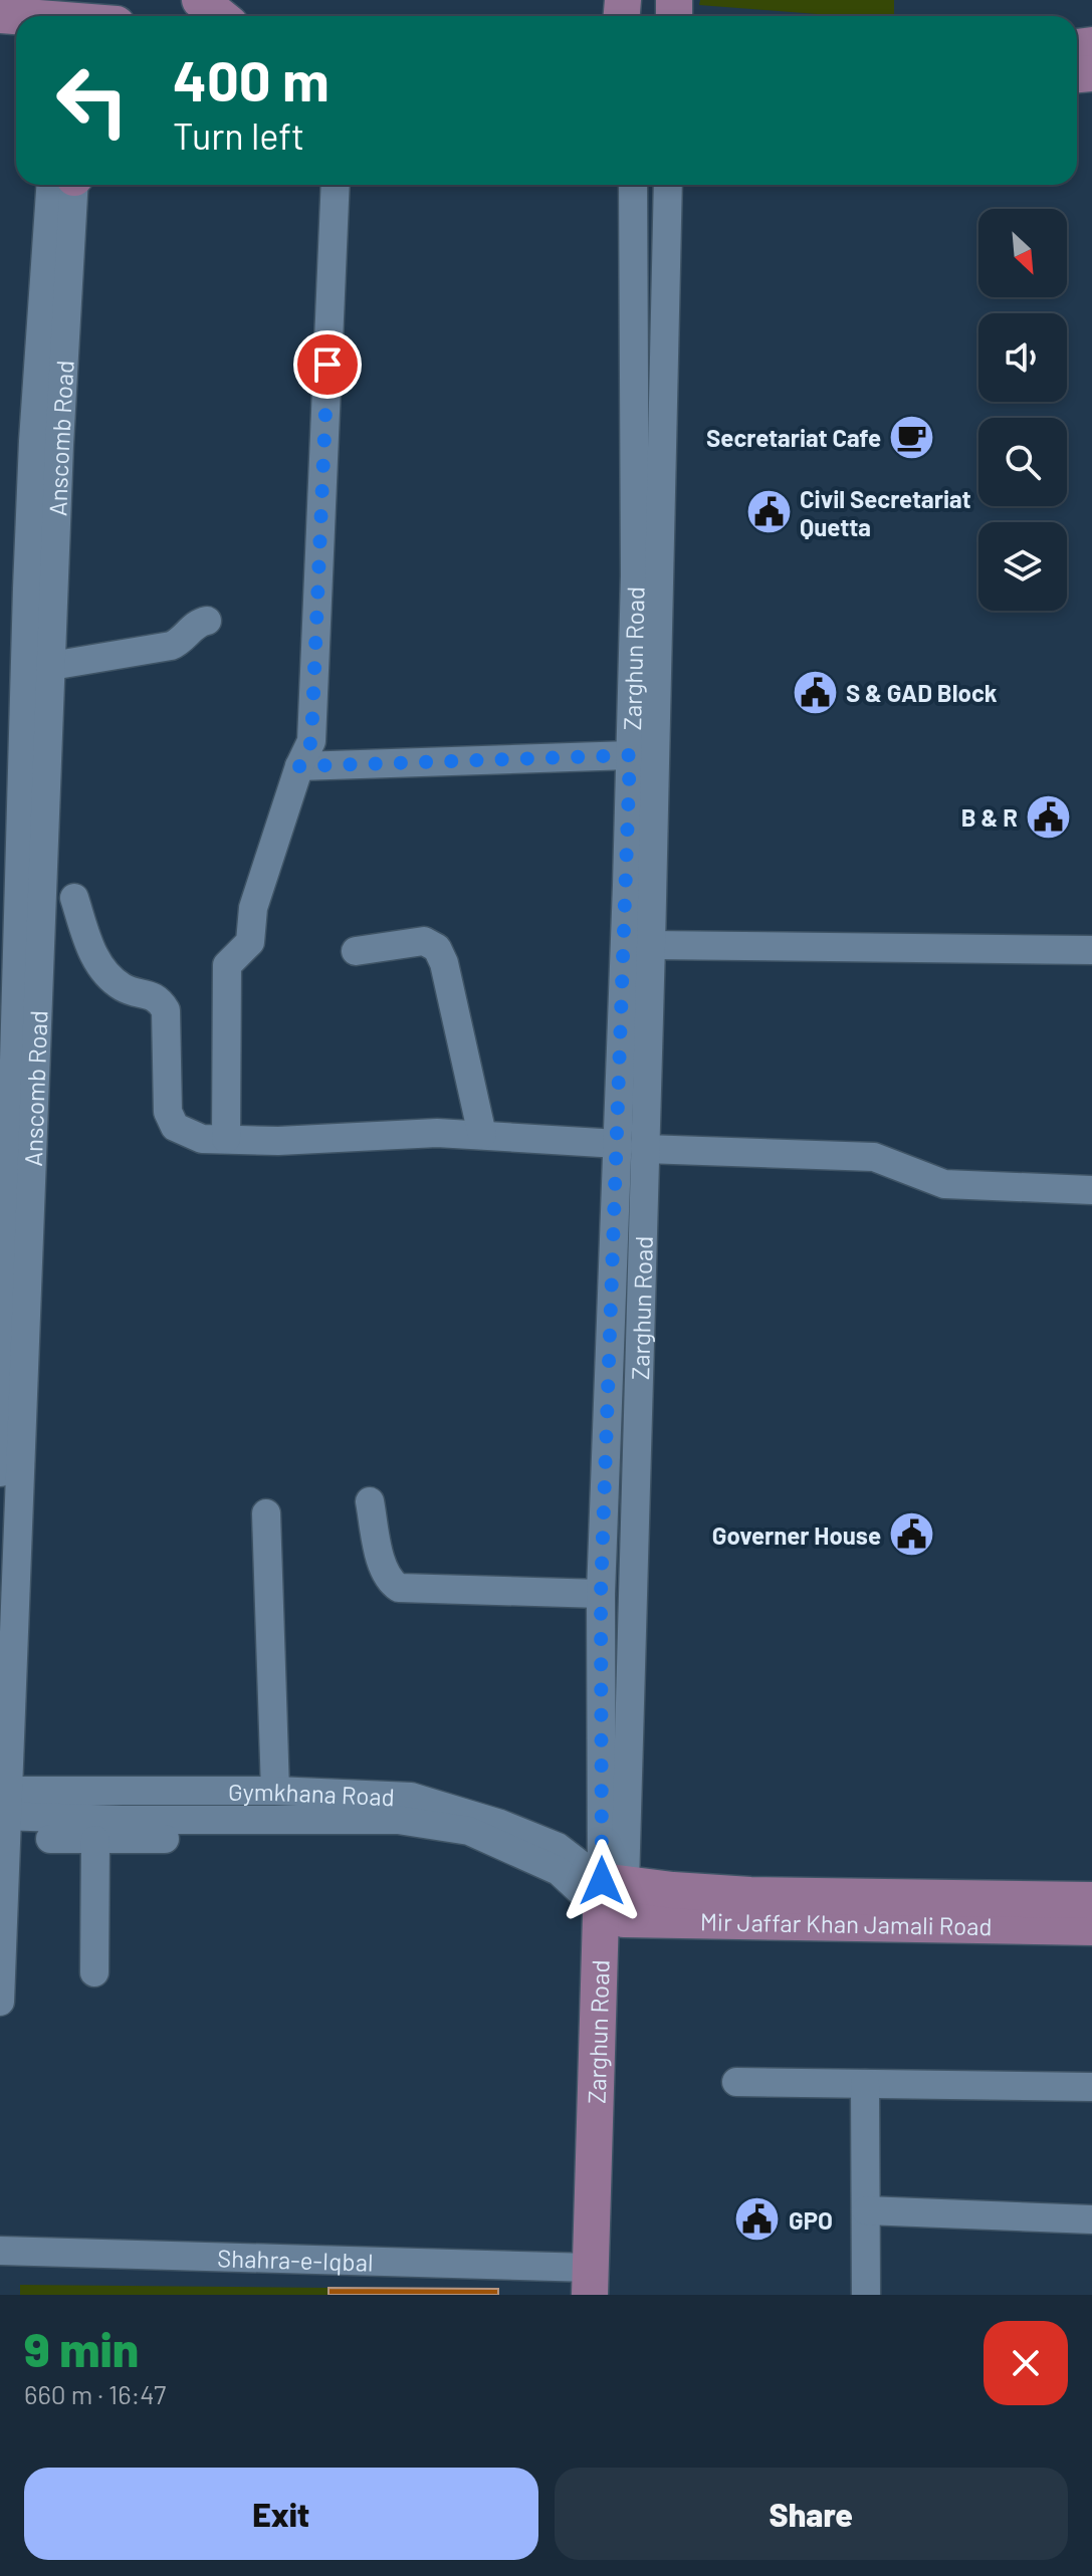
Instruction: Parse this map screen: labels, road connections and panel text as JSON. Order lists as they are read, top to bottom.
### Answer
{
  "streets": {
    "main road": ["Zarghun Road", "Mir Jaffar Khan Jamali Road"],
    "street": ["Anscomb Road", "Gymkhana Road", "Shahra-e-Iqbal"]
  },
  "crossings": [
    ["Anscomb Road", "Gymkhana Road"],
    ["Zarghun Road", "Gymkhana Road"],
    ["Zarghun Road", "Mir Jaffar Khan Jamali Road"],
    ["Zarghun Road", "Shahra-e-Iqbal"],
    ["Gymkhana Road", "Mir Jaffar Khan Jamali Road"]
  ],
  "places": {
    "cafe": ["Secretariat Cafe"],
    "public building": [
      "Civil Secretariat Quetta",
      "S & GAD Block",
      "B & R",
      "Governer House",
      "GPO"
    ]
  },
  "north": "bottom right",
  "page": {
    "turn": ["400 m", "Turn left"],
    "heading": ["9 min", "660 m · 16:47"],
    "buttons": ["Exit", "Share"]
  }
}
